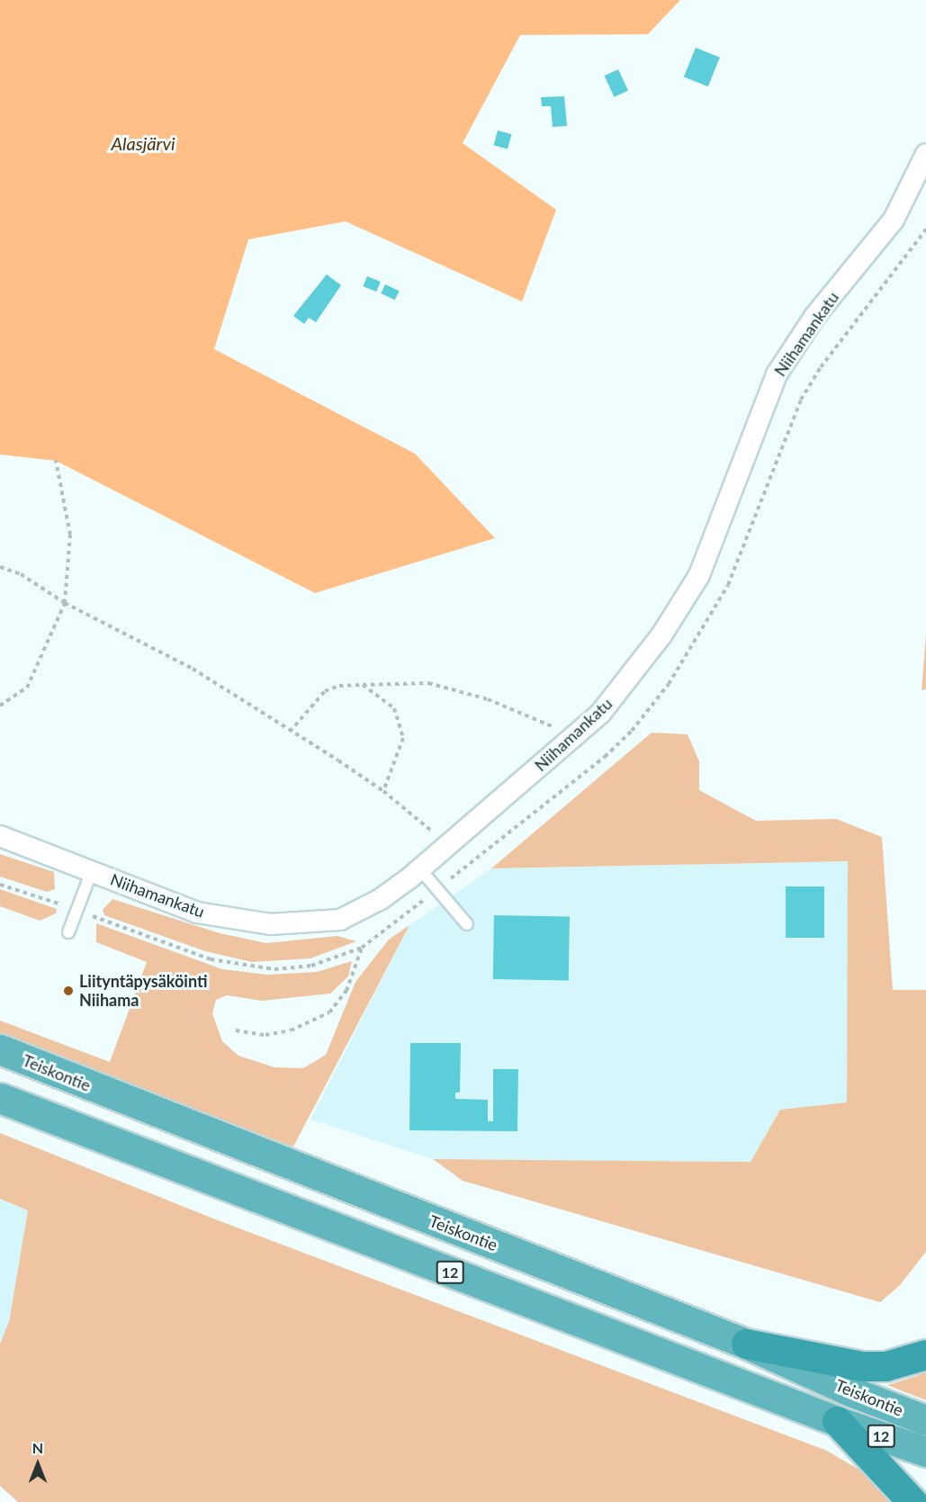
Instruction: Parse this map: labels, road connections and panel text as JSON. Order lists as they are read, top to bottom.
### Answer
{
  "streets": {
    "highway": ["Teiskontie", "12"],
    "street": ["Niihamankatu"]
  },
  "water": ["Alasjärvi"],
  "places": ["Liityntäpysäköinti Niihama"],
  "north": "top"
}
